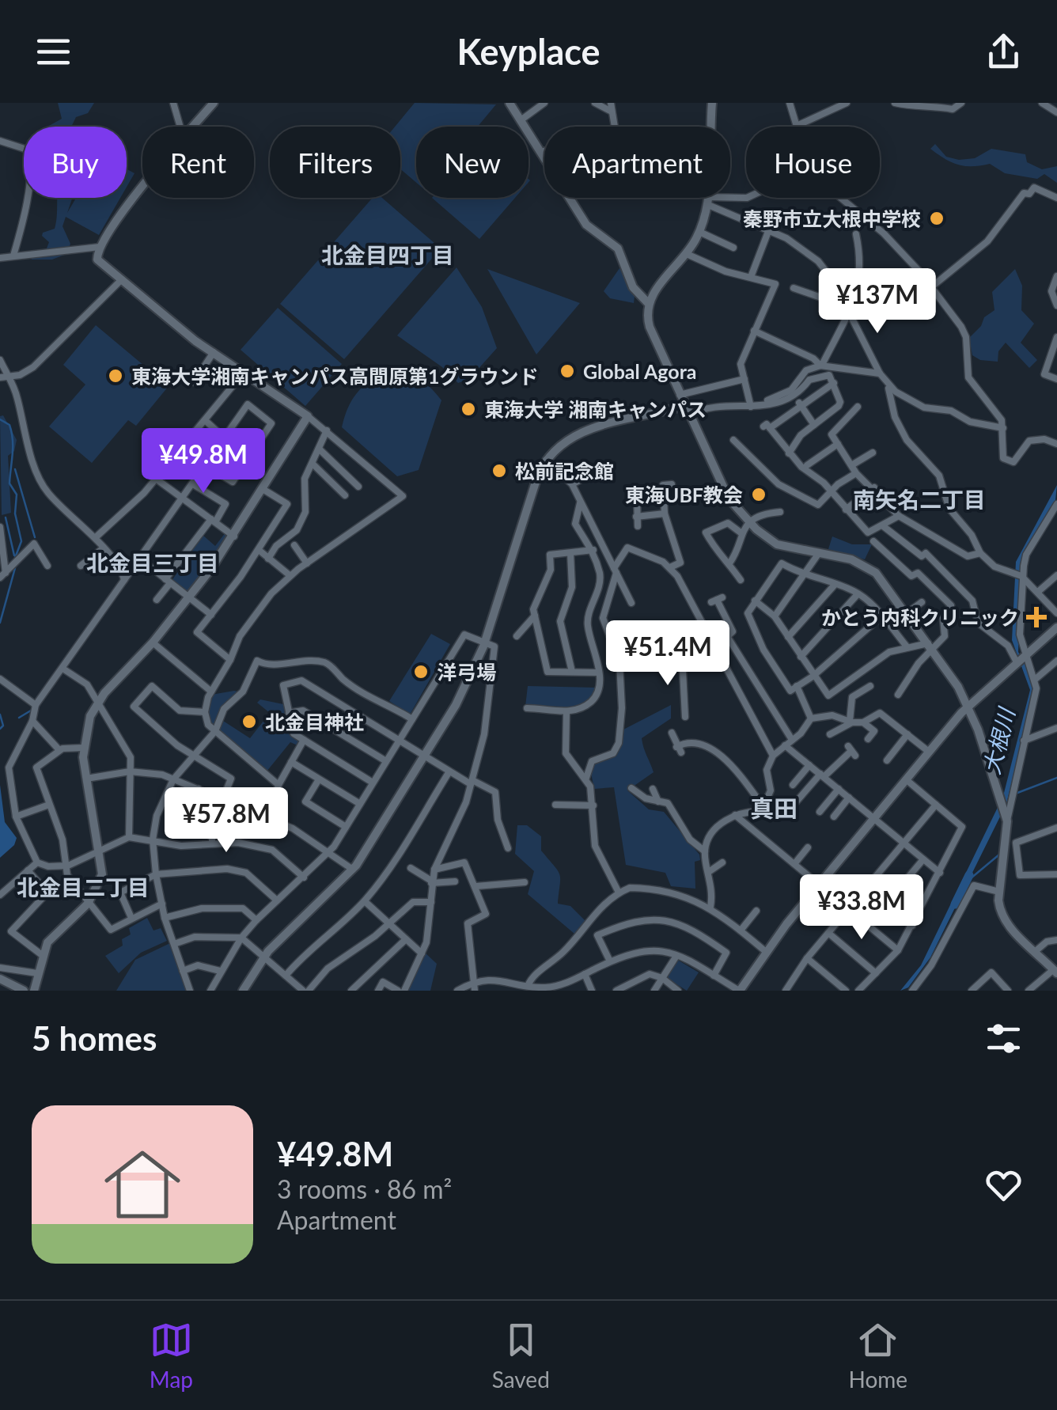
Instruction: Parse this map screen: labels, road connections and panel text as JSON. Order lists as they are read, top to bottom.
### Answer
{
  "districts": [
    "北金目四丁目",
    "南矢名二丁目",
    "北金目三丁目",
    "真田",
    "北金目二丁目"
  ],
  "water": ["大根川"],
  "places": {
    "other": [
      "秦野市立大根中学校",
      "Global Agora",
      "東海大学湘南キャンパス高間原第1グラウンド",
      "東海大学 湘南キャンパス",
      "松前記念館",
      "東海UBF教会",
      "洋弓場",
      "北金目神社"
    ],
    "health": ["かとう内科クリニック"]
  },
  "page": {
    "header": "Keyplace",
    "chip": [
      "Buy",
      "Rent",
      "Filters",
      "New",
      "Apartment",
      "House"
    ],
    "price": [
      "¥137M",
      "¥49.8M",
      "¥51.4M",
      "¥57.8M",
      "¥33.8M"
    ],
    "heading": "5 homes",
    "list": [
      {
        "name": "¥49.8M",
        "note": "3 rooms · 86 m² · Apartment"
      }
    ],
    "tabs": ["Map", "Saved", "Home"]
  }
}
